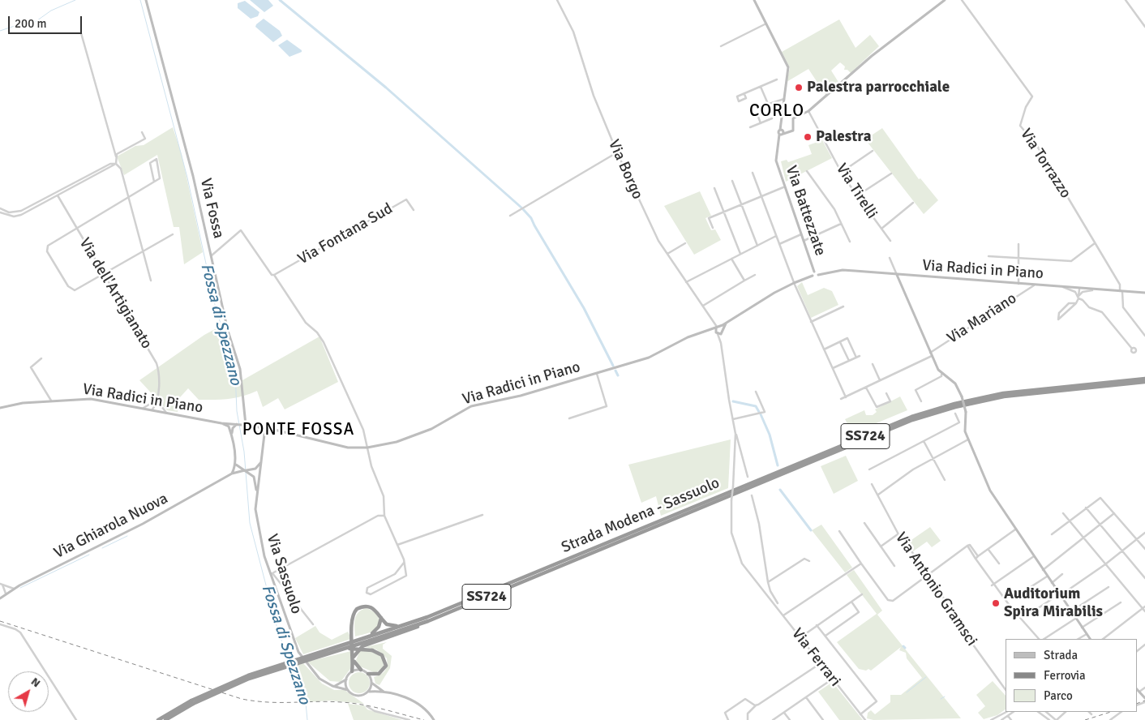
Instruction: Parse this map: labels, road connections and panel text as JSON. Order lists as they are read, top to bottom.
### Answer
{
  "streets": {
    "highway": ["SS724", "Strada Modena - Sassuolo"],
    "street": [
      "Via Torrazzo",
      "Via Borgo",
      "Via Tirelli",
      "Via Fossa",
      "Via Battezzate",
      "Via Fontana Sud",
      "Via Radici in Piano",
      "Via dell'Artigianato",
      "Via Mariano",
      "Via Ghiarola Nuova",
      "Via Sassuolo",
      "Via Antonio Gramsci",
      "Via Ferrari"
    ]
  },
  "crossings": [
    ["Via Torrazzo", "Via Radici in Piano"],
    ["Via Borgo", "Via Radici in Piano"],
    ["Via Fossa", "Via Radici in Piano"],
    ["Via Fossa", "Via Ghiarola Nuova"],
    ["Via Fossa", "Via Sassuolo"],
    ["Via Battezzate", "Via Radici in Piano"],
    ["Via Radici in Piano", "Via dell'Artigianato"],
    ["Via Radici in Piano", "Via Mariano"],
    ["Via Radici in Piano", "Via Ghiarola Nuova"],
    ["Via Radici in Piano", "Via Sassuolo"],
    ["Via Radici in Piano", "Via Ferrari"],
    ["Via Ghiarola Nuova", "Via Sassuolo"]
  ],
  "districts": ["CORLO", "PONTE FOSSA"],
  "water": ["Fossa di Spezzano"],
  "places": ["Palestra parrocchiale", "Palestra", "Auditorium Spira Mirabilis"],
  "legend": ["Strada", "Ferrovia", "Parco"],
  "scale_bar": "200 m",
  "north": "top right"
}
